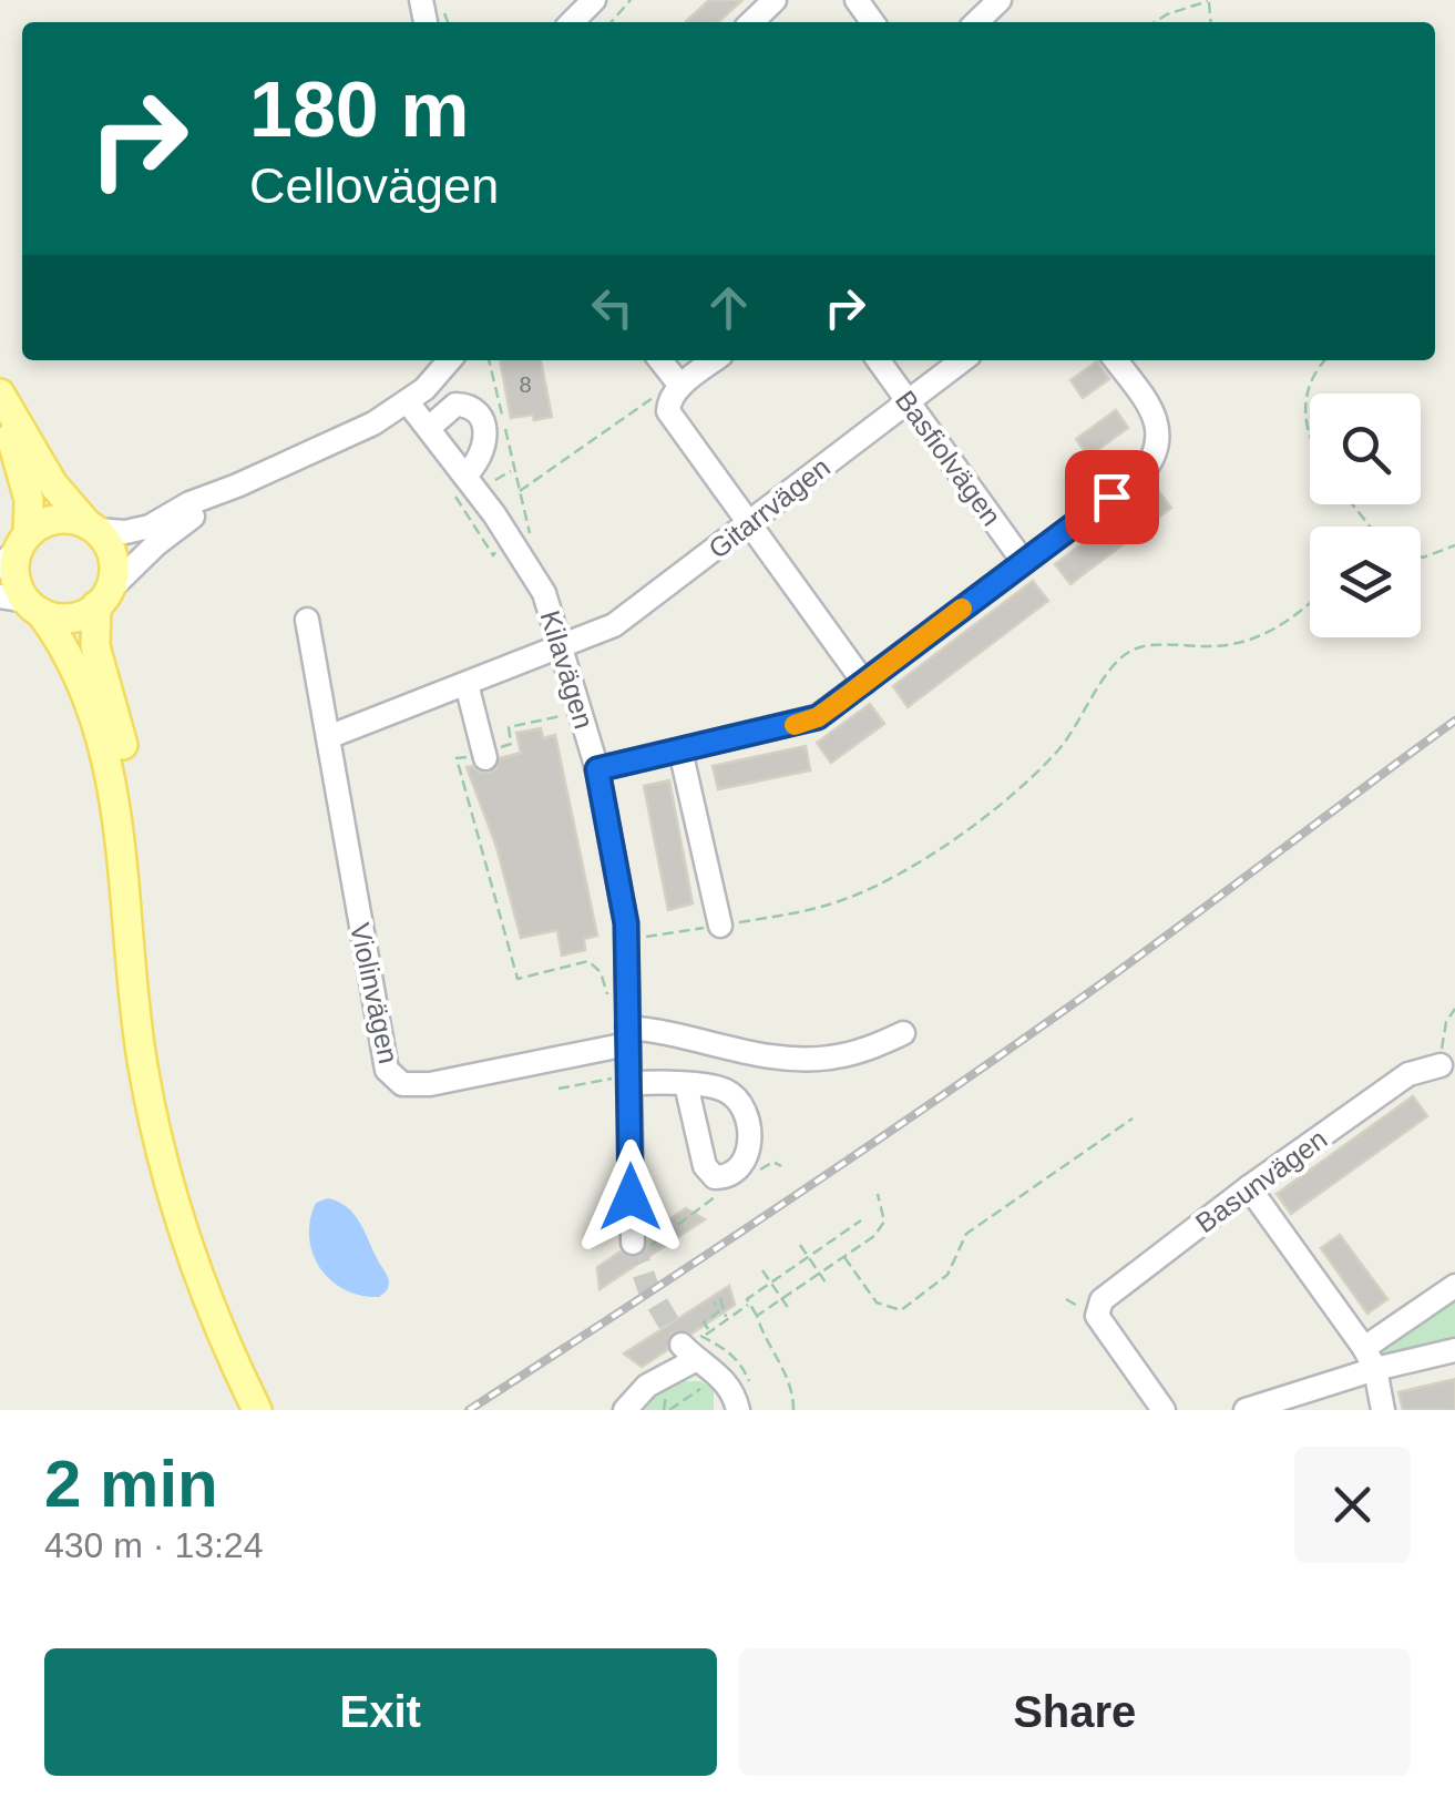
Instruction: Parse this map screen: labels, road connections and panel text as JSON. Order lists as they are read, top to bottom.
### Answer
{
  "streets": {
    "street": [
      "Basfiolvägen",
      "Gitarrvägen",
      "Kilavägen",
      "Violinvägen",
      "Basunvägen"
    ]
  },
  "crossings": [
    ["Basfiolvägen", "Gitarrvägen"],
    ["Gitarrvägen", "Kilavägen"],
    ["Kilavägen", "Violinvägen"]
  ],
  "house_numbers": ["8"],
  "page": {
    "turn": ["180 m", "Cellovägen"],
    "heading": ["2 min", "430 m · 13:24"],
    "buttons": ["Exit", "Share"]
  }
}
